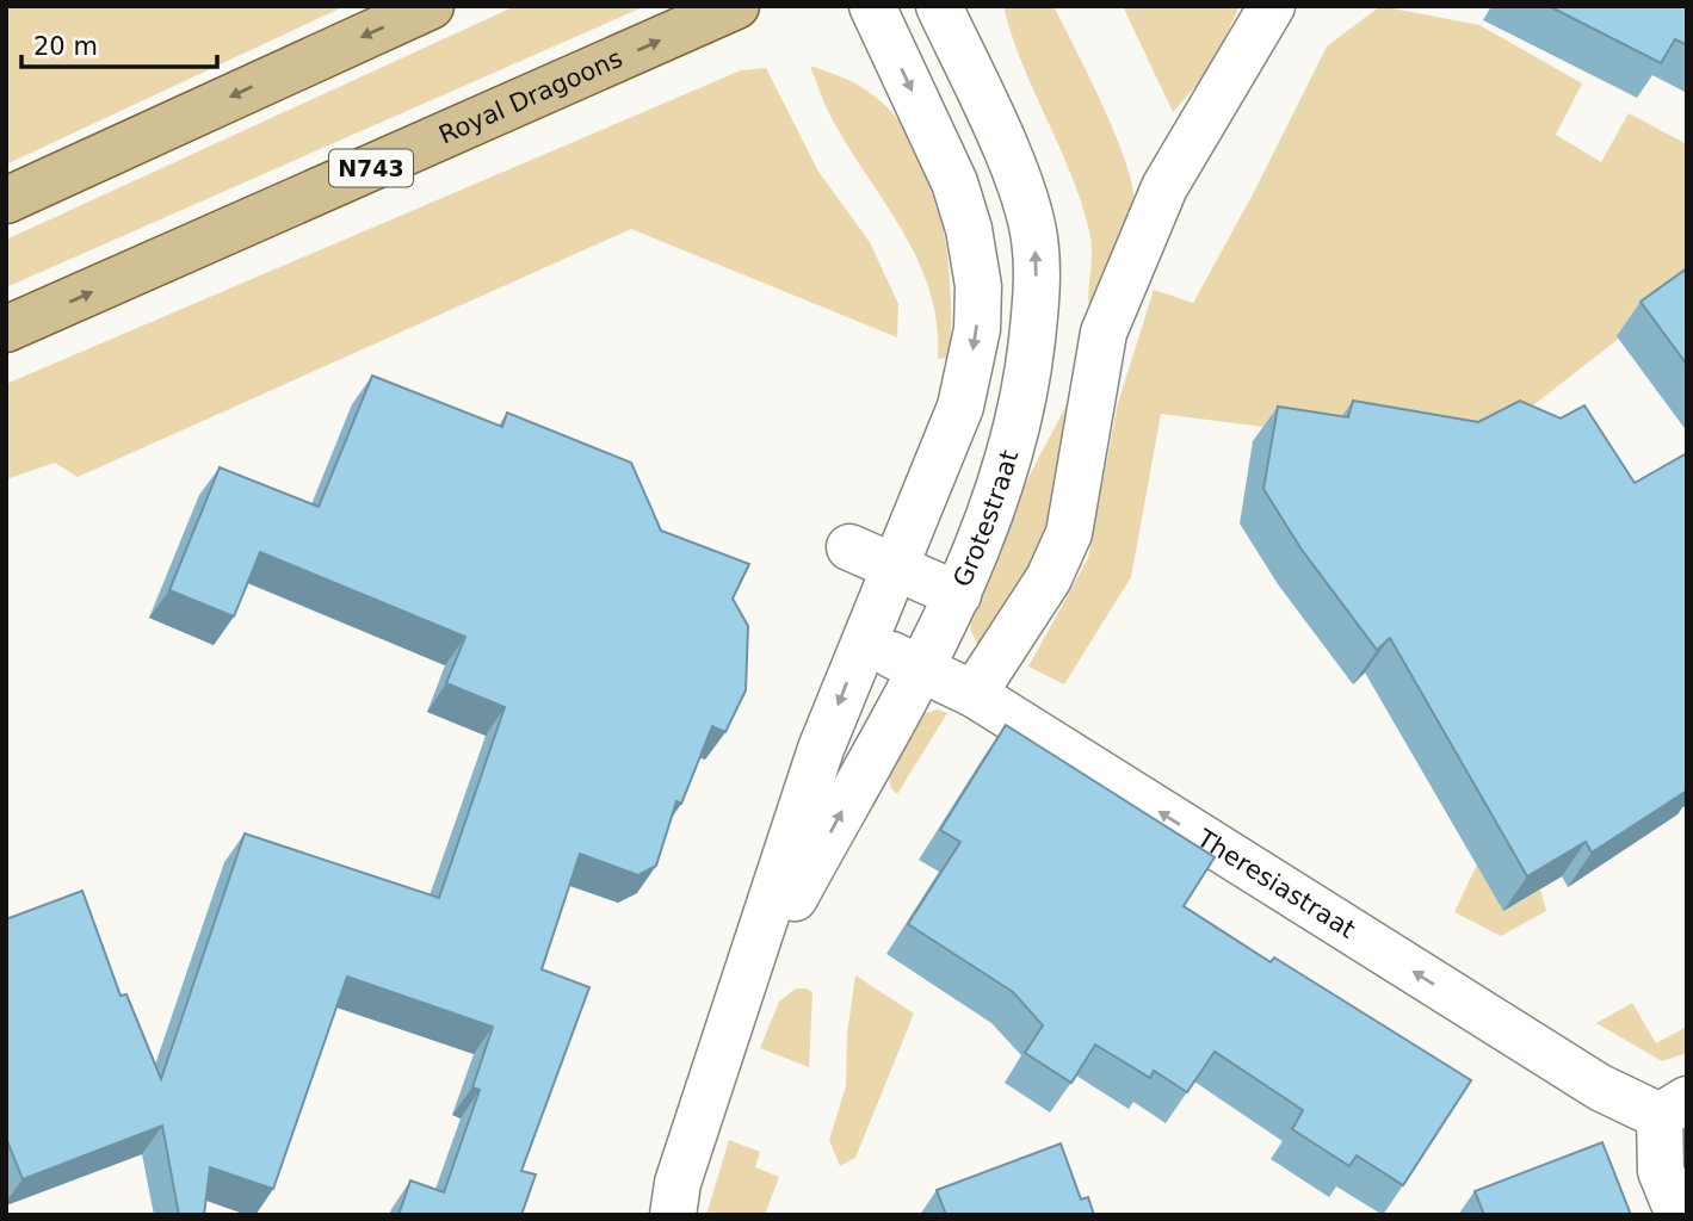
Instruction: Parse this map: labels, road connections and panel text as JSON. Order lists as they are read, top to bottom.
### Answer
{
  "streets": {
    "main road": ["Royal Dragoons", "N743"],
    "street": ["Grotestraat", "Theresiastraat"]
  },
  "crossings": [
    ["Grotestraat", "Theresiastraat"]
  ],
  "one_way": ["Theresiastraat"],
  "scale_bar": "20 m"
}
